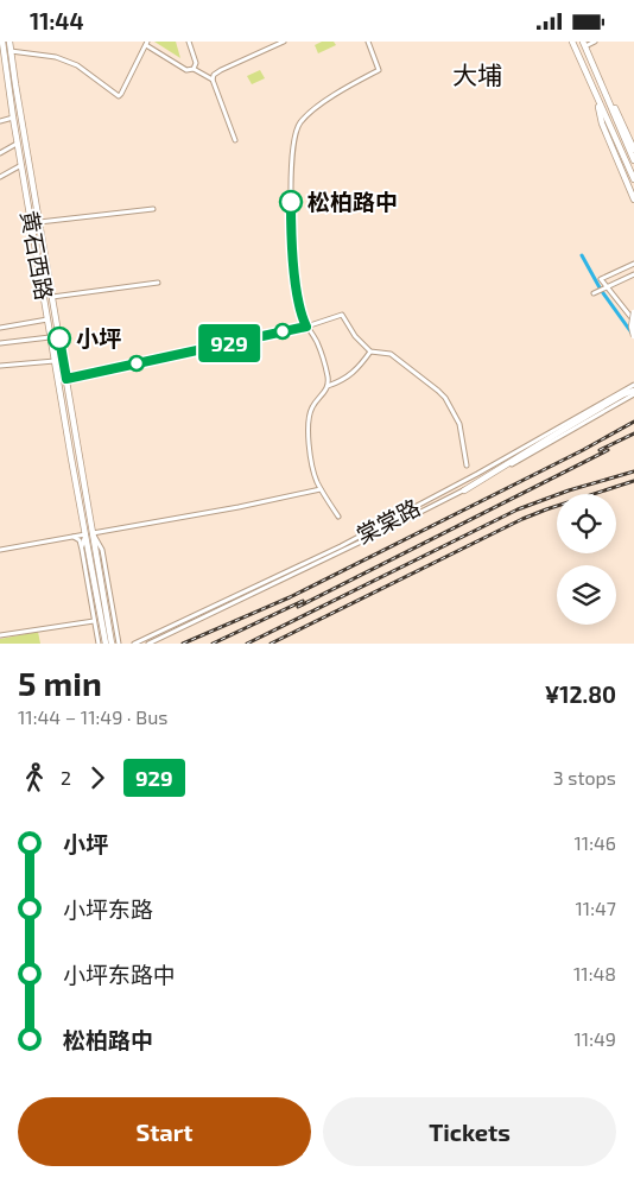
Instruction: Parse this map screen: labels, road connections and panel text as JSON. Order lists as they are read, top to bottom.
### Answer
{
  "streets": {
    "main road": ["黄石西路"],
    "street": ["棠棠路"]
  },
  "districts": ["大埔"],
  "places": ["松柏路中", "小坪"],
  "lines": ["bus line 929"],
  "page": {
    "status": "11:44",
    "on_map": "929",
    "heading": ["5 min", "11:44 – 11:49 · Bus", "¥12.80"],
    "legs": ["2", "929", "3 stops"],
    "list": [
      {
        "name": "小坪",
        "value": "11:46"
      },
      {
        "name": "小坪东路",
        "value": "11:47"
      },
      {
        "name": "小坪东路中",
        "value": "11:48"
      },
      {
        "name": "松柏路中",
        "value": "11:49"
      }
    ],
    "buttons": ["Start", "Tickets"]
  }
}
